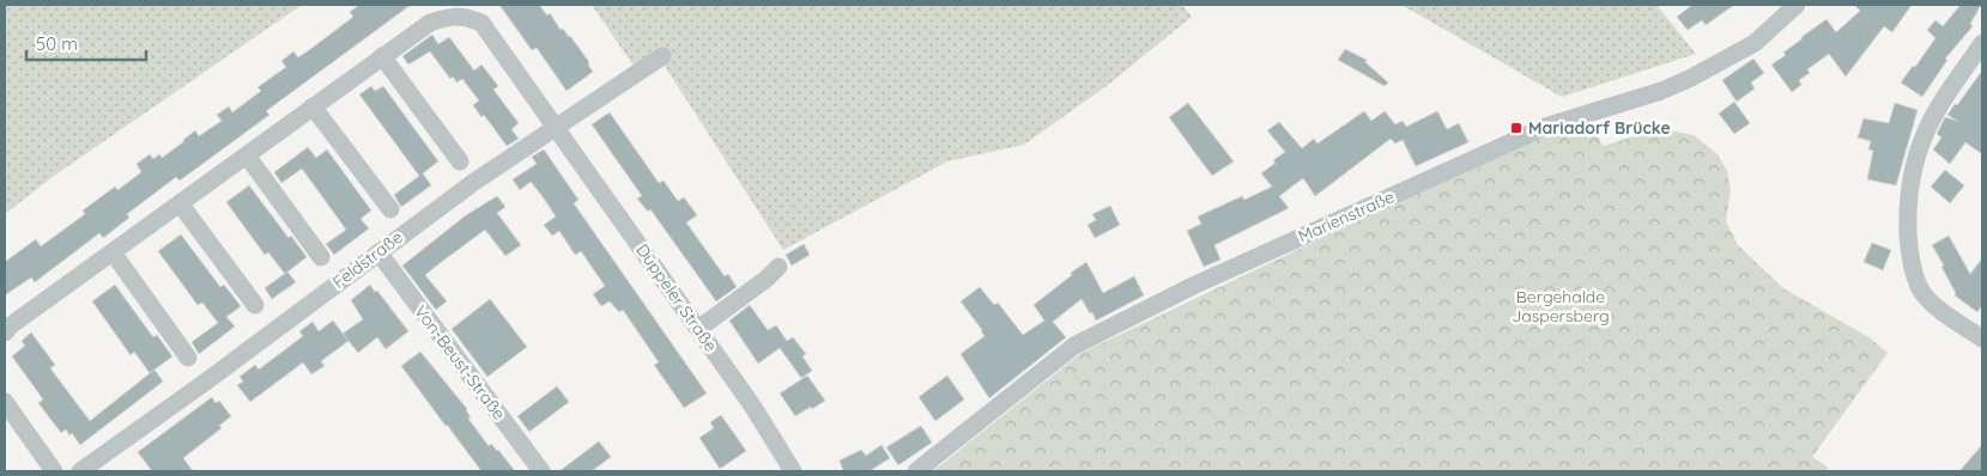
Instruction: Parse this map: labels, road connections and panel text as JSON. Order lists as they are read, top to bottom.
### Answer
{
  "streets": {
    "street": [
      "Marienstraße",
      "Feldstraße",
      "Düppeler Straße",
      "Von-Beust-Straße"
    ]
  },
  "crossings": [
    ["Feldstraße", "Düppeler Straße"],
    ["Feldstraße", "Von-Beust-Straße"]
  ],
  "parks": ["Bergehalde Jaspersberg"],
  "places": {
    "transit": ["Mariadorf Brücke"]
  },
  "scale_bar": "50 m"
}
